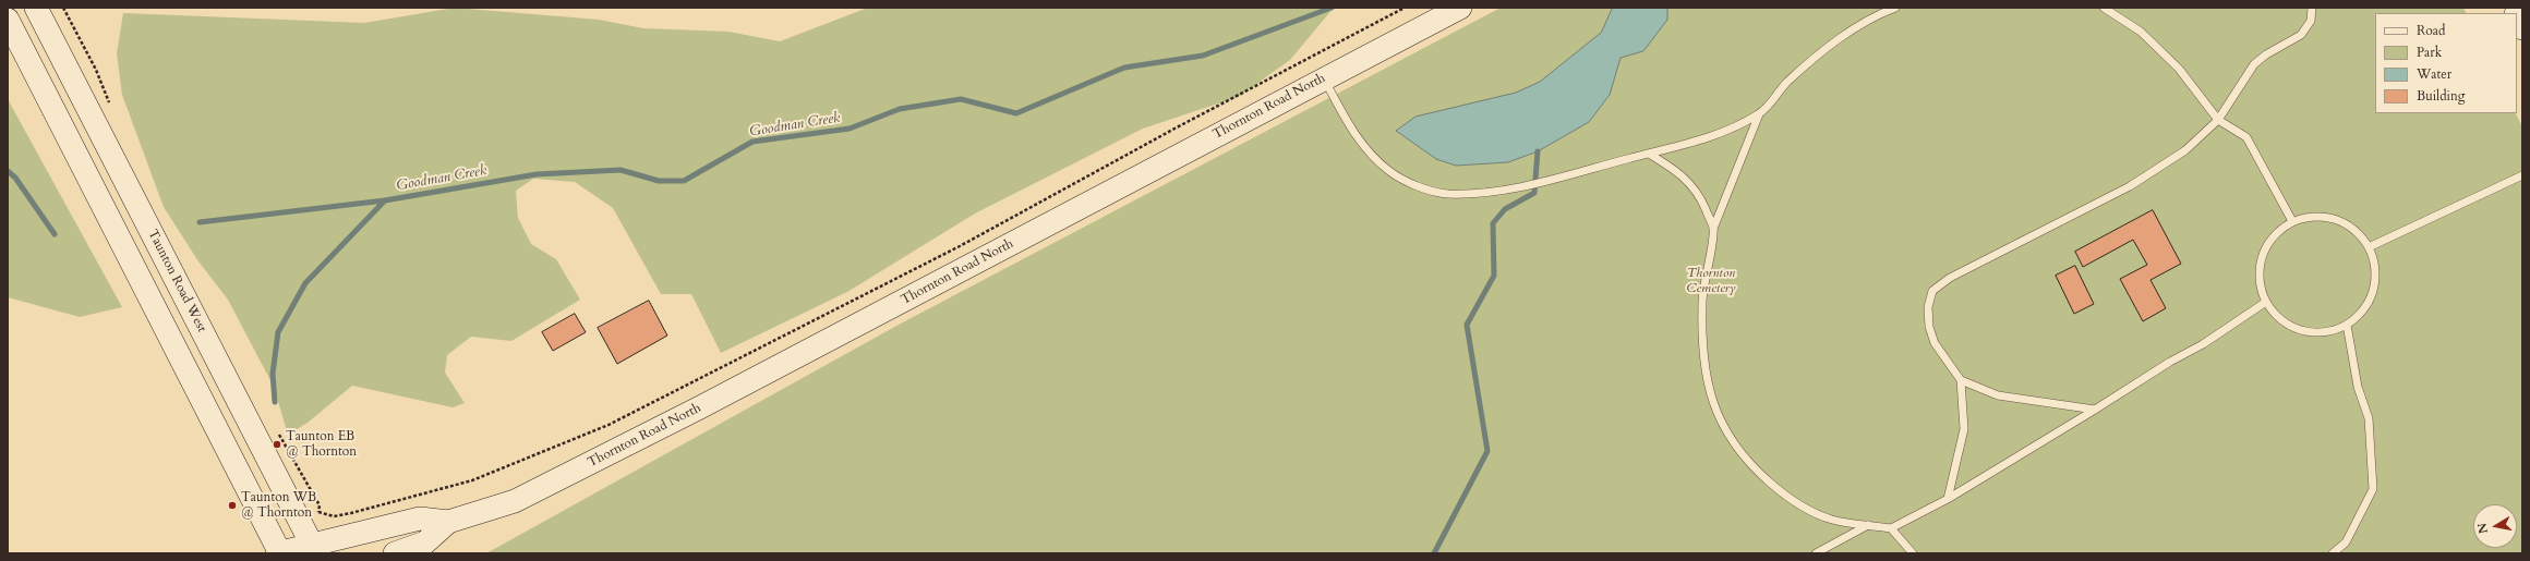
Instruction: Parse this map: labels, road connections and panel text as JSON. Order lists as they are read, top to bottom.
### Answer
{
  "streets": {
    "main road": ["Thornton Road North", "Taunton Road West"]
  },
  "crossings": [
    ["Thornton Road North", "Taunton Road West"]
  ],
  "water": ["Goodman Creek"],
  "parks": ["Thornton Cemetery"],
  "places": ["Taunton EB @ Thornton", "Taunton WB @ Thornton"],
  "legend": [
    "Road",
    "Park",
    "Water",
    "Building"
  ],
  "north": "left"
}
